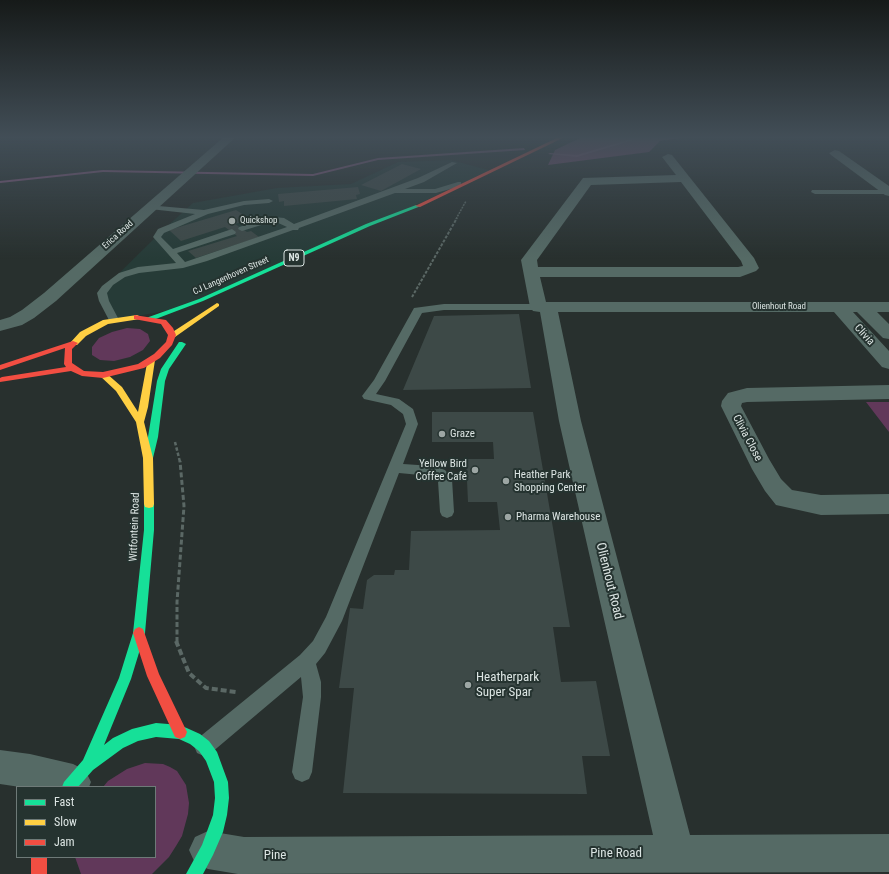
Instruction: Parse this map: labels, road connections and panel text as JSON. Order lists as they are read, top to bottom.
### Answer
{
  "streets": {
    "main road": ["N9", "CJ Langenhoven Street", "Witfontein Road"],
    "street": [
      "Erica Road",
      "Olienhout Road",
      "Clivia",
      "Clivia Close",
      "Pine Road",
      "Pine"
    ]
  },
  "crossings": [
    ["N9", "CJ Langenhoven Street"],
    ["CJ Langenhoven Street", "Witfontein Road"],
    ["Olienhout Road", "Clivia"],
    ["Olienhout Road", "Pine Road"],
    ["Pine Road", "Pine"]
  ],
  "places": [
    "Quickshop",
    "Graze",
    "Yellow Bird Coffee Café",
    "Heather Park Shopping Center",
    "Pharma Warehouse",
    "Heatherpark Super Spar"
  ],
  "legend": ["Fast", "Slow", "Jam"]
}
